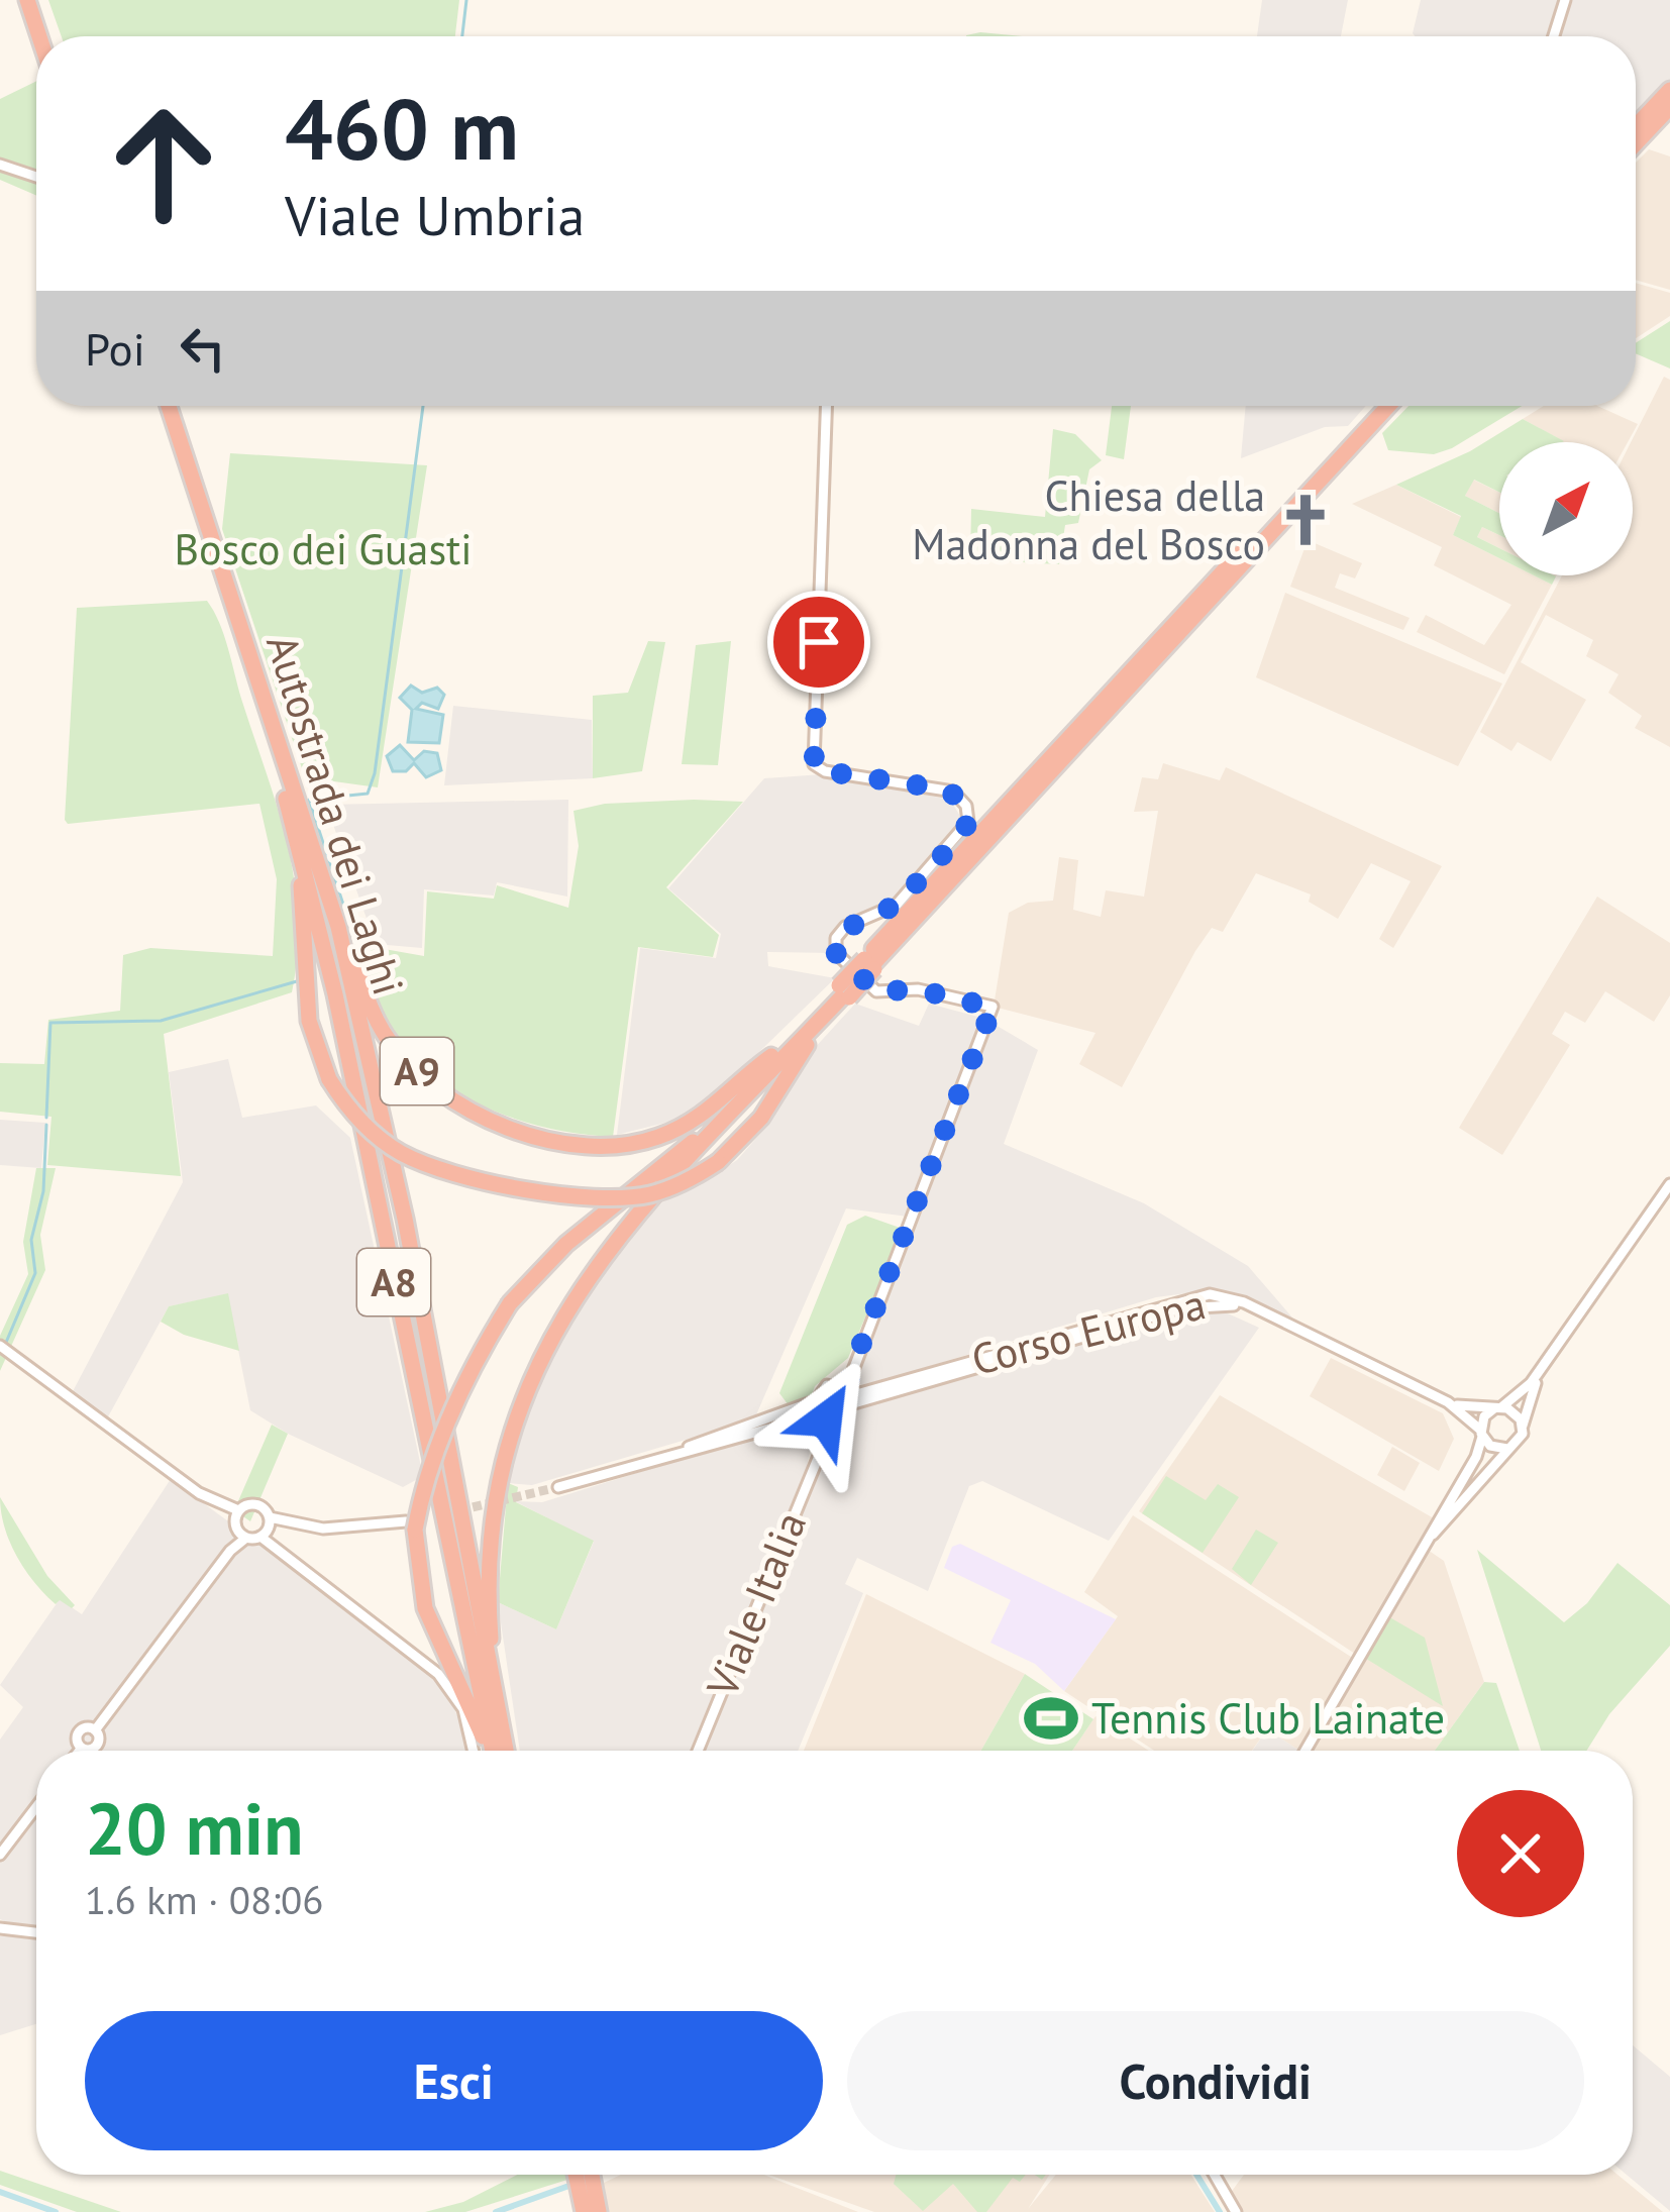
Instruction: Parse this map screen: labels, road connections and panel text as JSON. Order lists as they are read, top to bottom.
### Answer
{
  "streets": {
    "highway": ["Autostrada dei Laghi", "A9", "A8"],
    "street": ["Corso Europa", "Viale Italia"]
  },
  "crossings": [
    ["Autostrada dei Laghi", "A9"]
  ],
  "parks": ["Bosco dei Guasti"],
  "places": {
    "church": ["Chiesa della Madonna del Bosco"],
    "sports": ["Tennis Club Lainate"]
  },
  "north": "top right",
  "page": {
    "turn": ["460 m", "Viale Umbria"],
    "then": "Poi",
    "heading": ["20 min", "1.6 km · 08:06"],
    "buttons": ["Esci", "Condividi"]
  }
}
